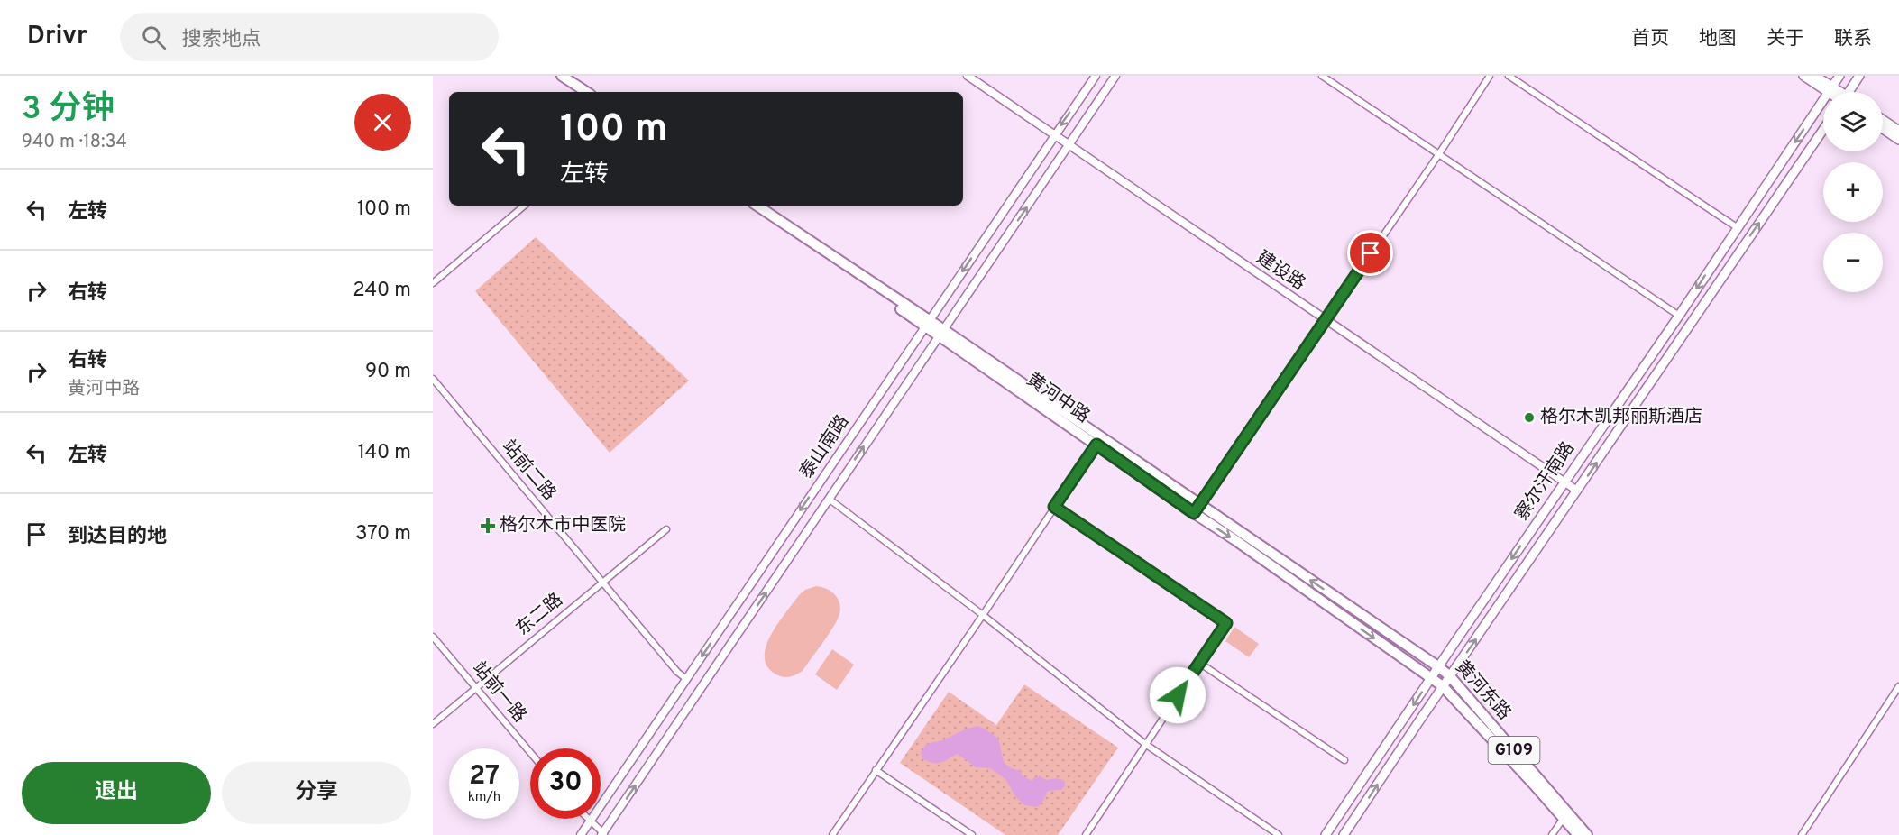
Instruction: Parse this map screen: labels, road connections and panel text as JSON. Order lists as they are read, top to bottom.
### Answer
{
  "streets": {
    "highway": ["黄河中路", "黄河东路", "G109"],
    "main road": ["察尔汗南路"],
    "street": [
      "建设路",
      "泰山南路",
      "站前二路",
      "东二路",
      "站前一路"
    ]
  },
  "crossings": [
    ["建设路", "泰山南路"],
    ["建设路", "察尔汗南路"],
    ["黄河中路", "泰山南路"],
    ["黄河中路", "察尔汗南路"],
    ["黄河中路", "黄河东路"],
    ["泰山南路", "站前二路"],
    ["站前二路", "东二路"],
    ["察尔汗南路", "黄河东路"],
    ["东二路", "站前一路"]
  ],
  "places": {
    "other": ["格尔木凯邦丽斯酒店"],
    "health": ["格尔木市中医院"]
  },
  "page": {
    "header": "Drivr",
    "search": "搜索地点",
    "nav": [
      "首页",
      "地图",
      "关于",
      "联系"
    ],
    "heading": ["3 分钟", "940 m · 18:34"],
    "map_buttons": ["+", "−"],
    "turn": ["100 m", "左转"],
    "list": [
      {
        "name": "左转",
        "value": "100 m"
      },
      {
        "name": "右转",
        "value": "240 m"
      },
      {
        "name": "右转",
        "note": "黄河中路",
        "value": "90 m"
      },
      {
        "name": "左转",
        "value": "140 m"
      },
      {
        "name": "到达目的地",
        "value": "370 m"
      }
    ],
    "speed": "27 km/h",
    "limit": "30",
    "buttons": ["退出", "分享"]
  }
}
